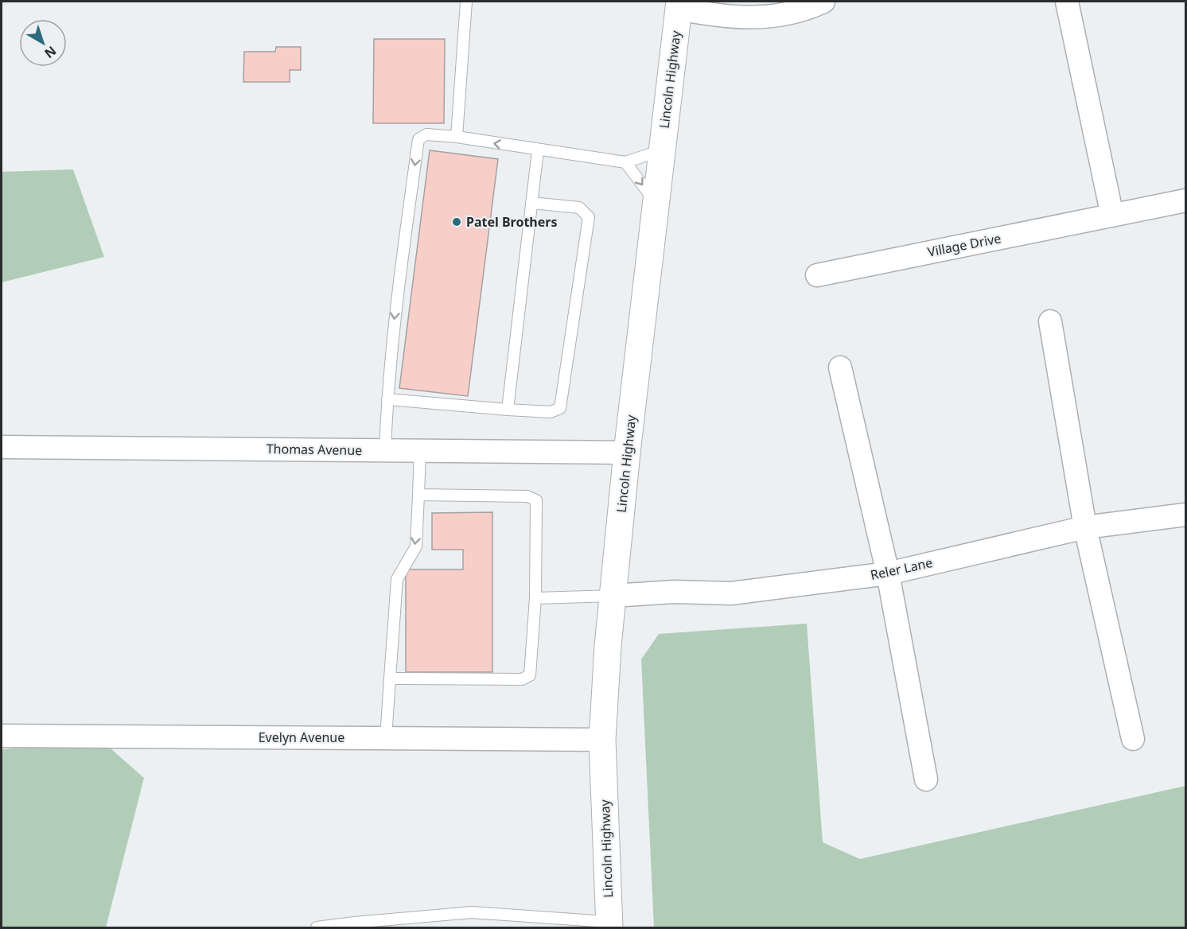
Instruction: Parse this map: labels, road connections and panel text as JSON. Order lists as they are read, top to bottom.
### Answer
{
  "streets": {
    "main road": ["Lincoln Highway"],
    "street": [
      "Village Drive",
      "Thomas Avenue",
      "Reler Lane",
      "Evelyn Avenue"
    ]
  },
  "crossings": [
    ["Lincoln Highway", "Thomas Avenue"],
    ["Lincoln Highway", "Reler Lane"],
    ["Lincoln Highway", "Evelyn Avenue"]
  ],
  "places": ["Patel Brothers"],
  "north": "bottom right"
}
